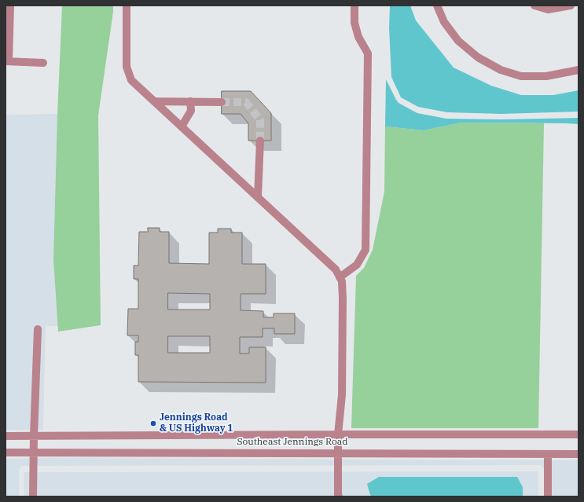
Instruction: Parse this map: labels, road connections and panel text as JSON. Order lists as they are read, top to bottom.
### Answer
{
  "streets": {
    "street": ["Southeast Jennings Road"]
  },
  "places": ["Jennings Road & US Highway 1"]
}
